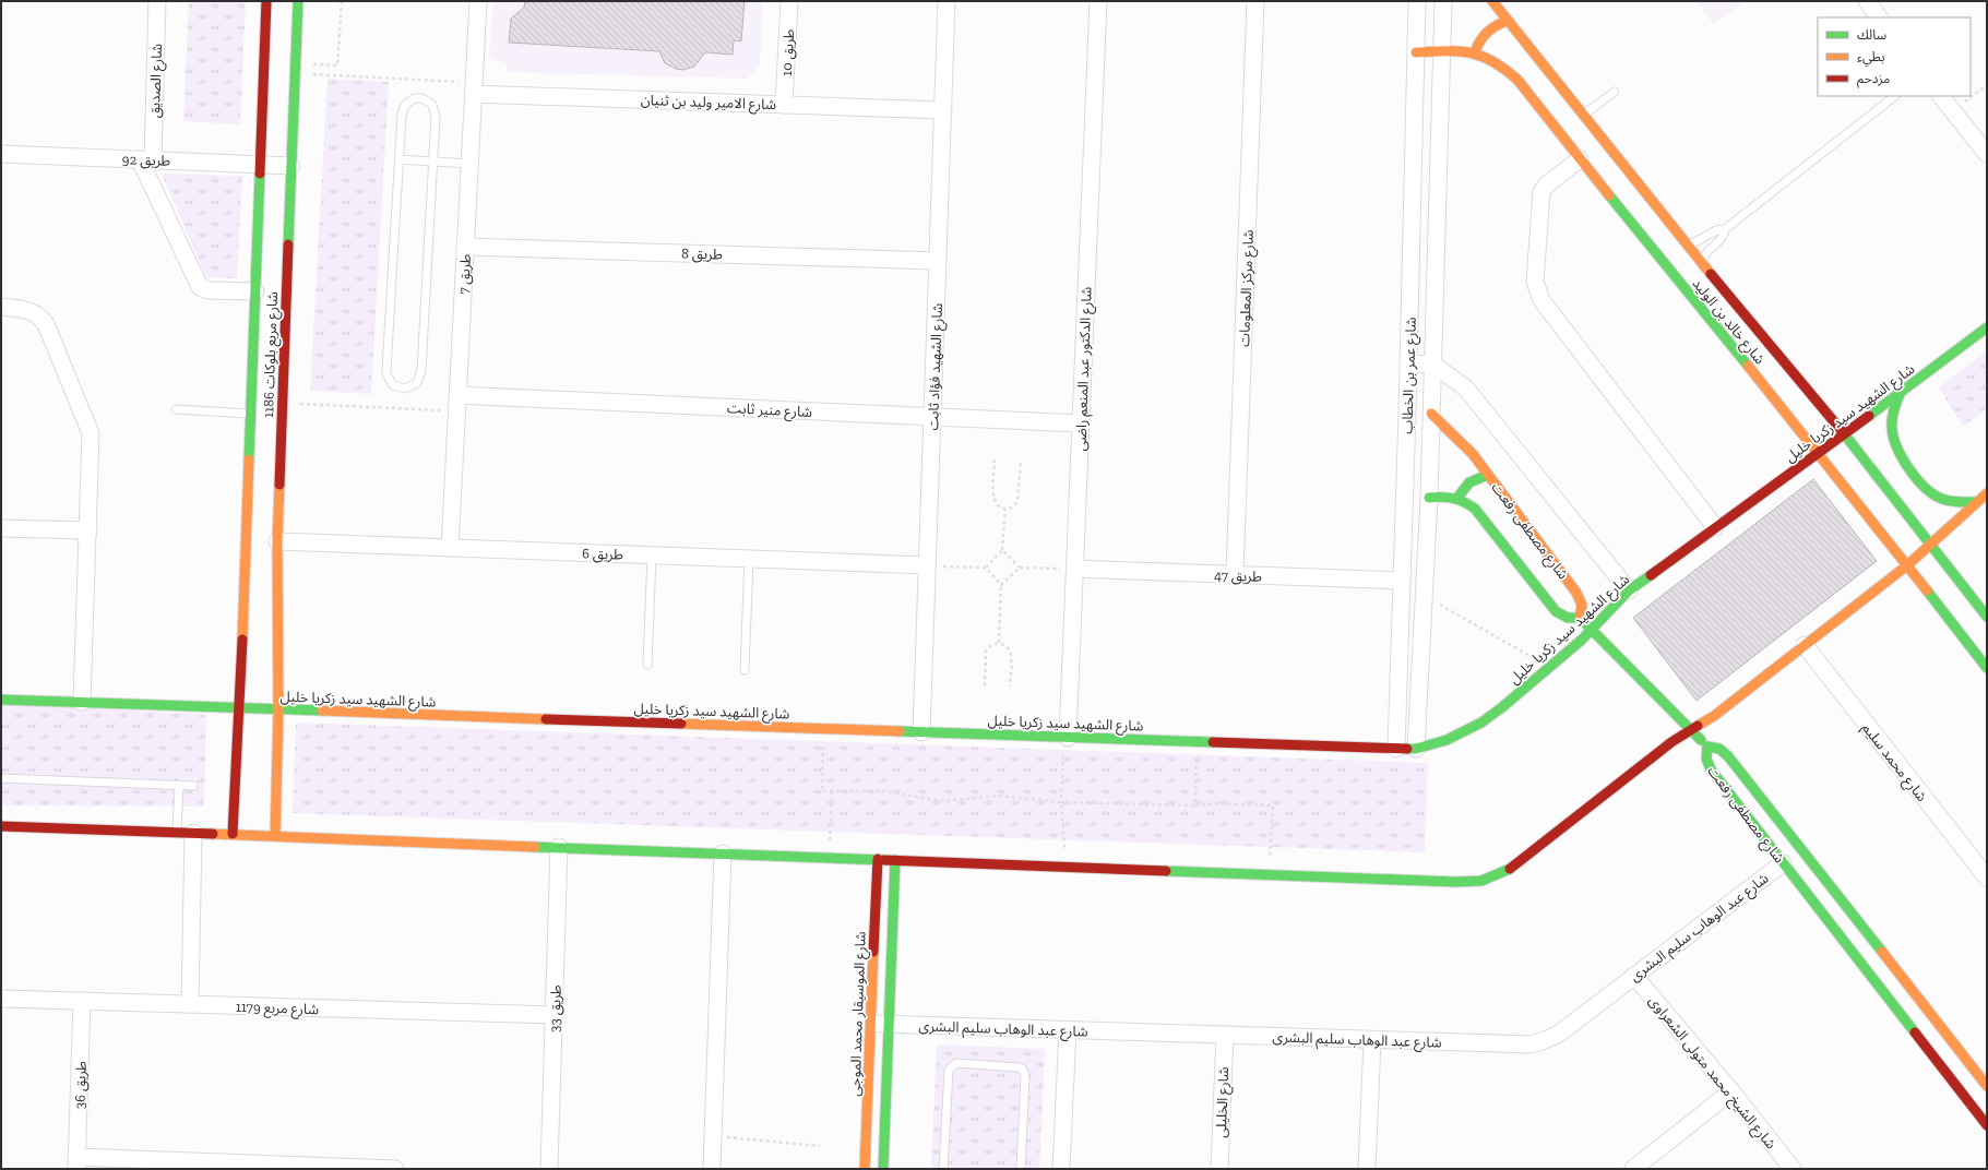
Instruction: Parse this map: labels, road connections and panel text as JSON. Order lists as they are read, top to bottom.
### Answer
{
  "streets": {
    "street": [
      "طريق 10",
      "شارع الصديق",
      "شارع الامير وليد بن ثنيان",
      "طريق 92",
      "طريق 8",
      "طريق 7",
      "شارع مركز المعلومات",
      "شارع خالد بن الوليد",
      "شارع مربع بلوكات 1186",
      "شارع الشهيد فؤاد ثابت",
      "شارع الدكتور عبد المنعم راضى",
      "شارع عمر بن الخطاب",
      "شارع منير ثابت",
      "شارع الشهيد سيد زكريا خليل",
      "شارع مصطفى رفعت",
      "طريق 6",
      "طريق 47",
      "شارع محمد سليم",
      "شارع عبد الوهاب سليم البشرى",
      "شارع مربع 1179",
      "طريق 33",
      "شارع الموسيقار محمد الموجى",
      "شارع الشيخ محمد متولى الشعراوى",
      "طريق 36",
      "شارع الخليلى"
    ]
  },
  "crossings": [
    ["طريق 10", "شارع الامير وليد بن ثنيان"],
    ["شارع الصديق", "طريق 92"],
    ["شارع الامير وليد بن ثنيان", "طريق 7"],
    ["شارع الامير وليد بن ثنيان", "شارع الشهيد فؤاد ثابت"],
    ["طريق 92", "شارع مربع بلوكات 1186"],
    ["طريق 8", "طريق 7"],
    ["طريق 8", "شارع الشهيد فؤاد ثابت"],
    ["طريق 7", "شارع منير ثابت"],
    ["طريق 7", "طريق 6"],
    ["شارع مركز المعلومات", "طريق 47"],
    ["شارع خالد بن الوليد", "شارع عمر بن الخطاب"],
    ["شارع خالد بن الوليد", "شارع الشهيد سيد زكريا خليل"],
    ["شارع مربع بلوكات 1186", "شارع الشهيد سيد زكريا خليل"],
    ["شارع مربع بلوكات 1186", "طريق 6"],
    ["شارع الشهيد فؤاد ثابت", "شارع منير ثابت"],
    ["شارع الشهيد فؤاد ثابت", "شارع الشهيد سيد زكريا خليل"],
    ["شارع الشهيد فؤاد ثابت", "طريق 6"],
    ["شارع الدكتور عبد المنعم راضى", "شارع منير ثابت"],
    ["شارع الدكتور عبد المنعم راضى", "شارع الشهيد سيد زكريا خليل"],
    ["شارع الدكتور عبد المنعم راضى", "طريق 47"],
    ["شارع عمر بن الخطاب", "شارع الشهيد سيد زكريا خليل"],
    ["شارع عمر بن الخطاب", "شارع مصطفى رفعت"],
    ["شارع عمر بن الخطاب", "طريق 47"],
    ["شارع مصطفى رفعت", "شارع عبد الوهاب سليم البشرى"],
    ["شارع عبد الوهاب سليم البشرى", "شارع الموسيقار محمد الموجى"],
    ["شارع عبد الوهاب سليم البشرى", "شارع الشيخ محمد متولى الشعراوى"],
    ["شارع عبد الوهاب سليم البشرى", "شارع الخليلى"],
    ["شارع مربع 1179", "طريق 33"],
    ["شارع مربع 1179", "طريق 36"]
  ],
  "legend": ["سالك", "بطيء", "مزدحم"]
}
